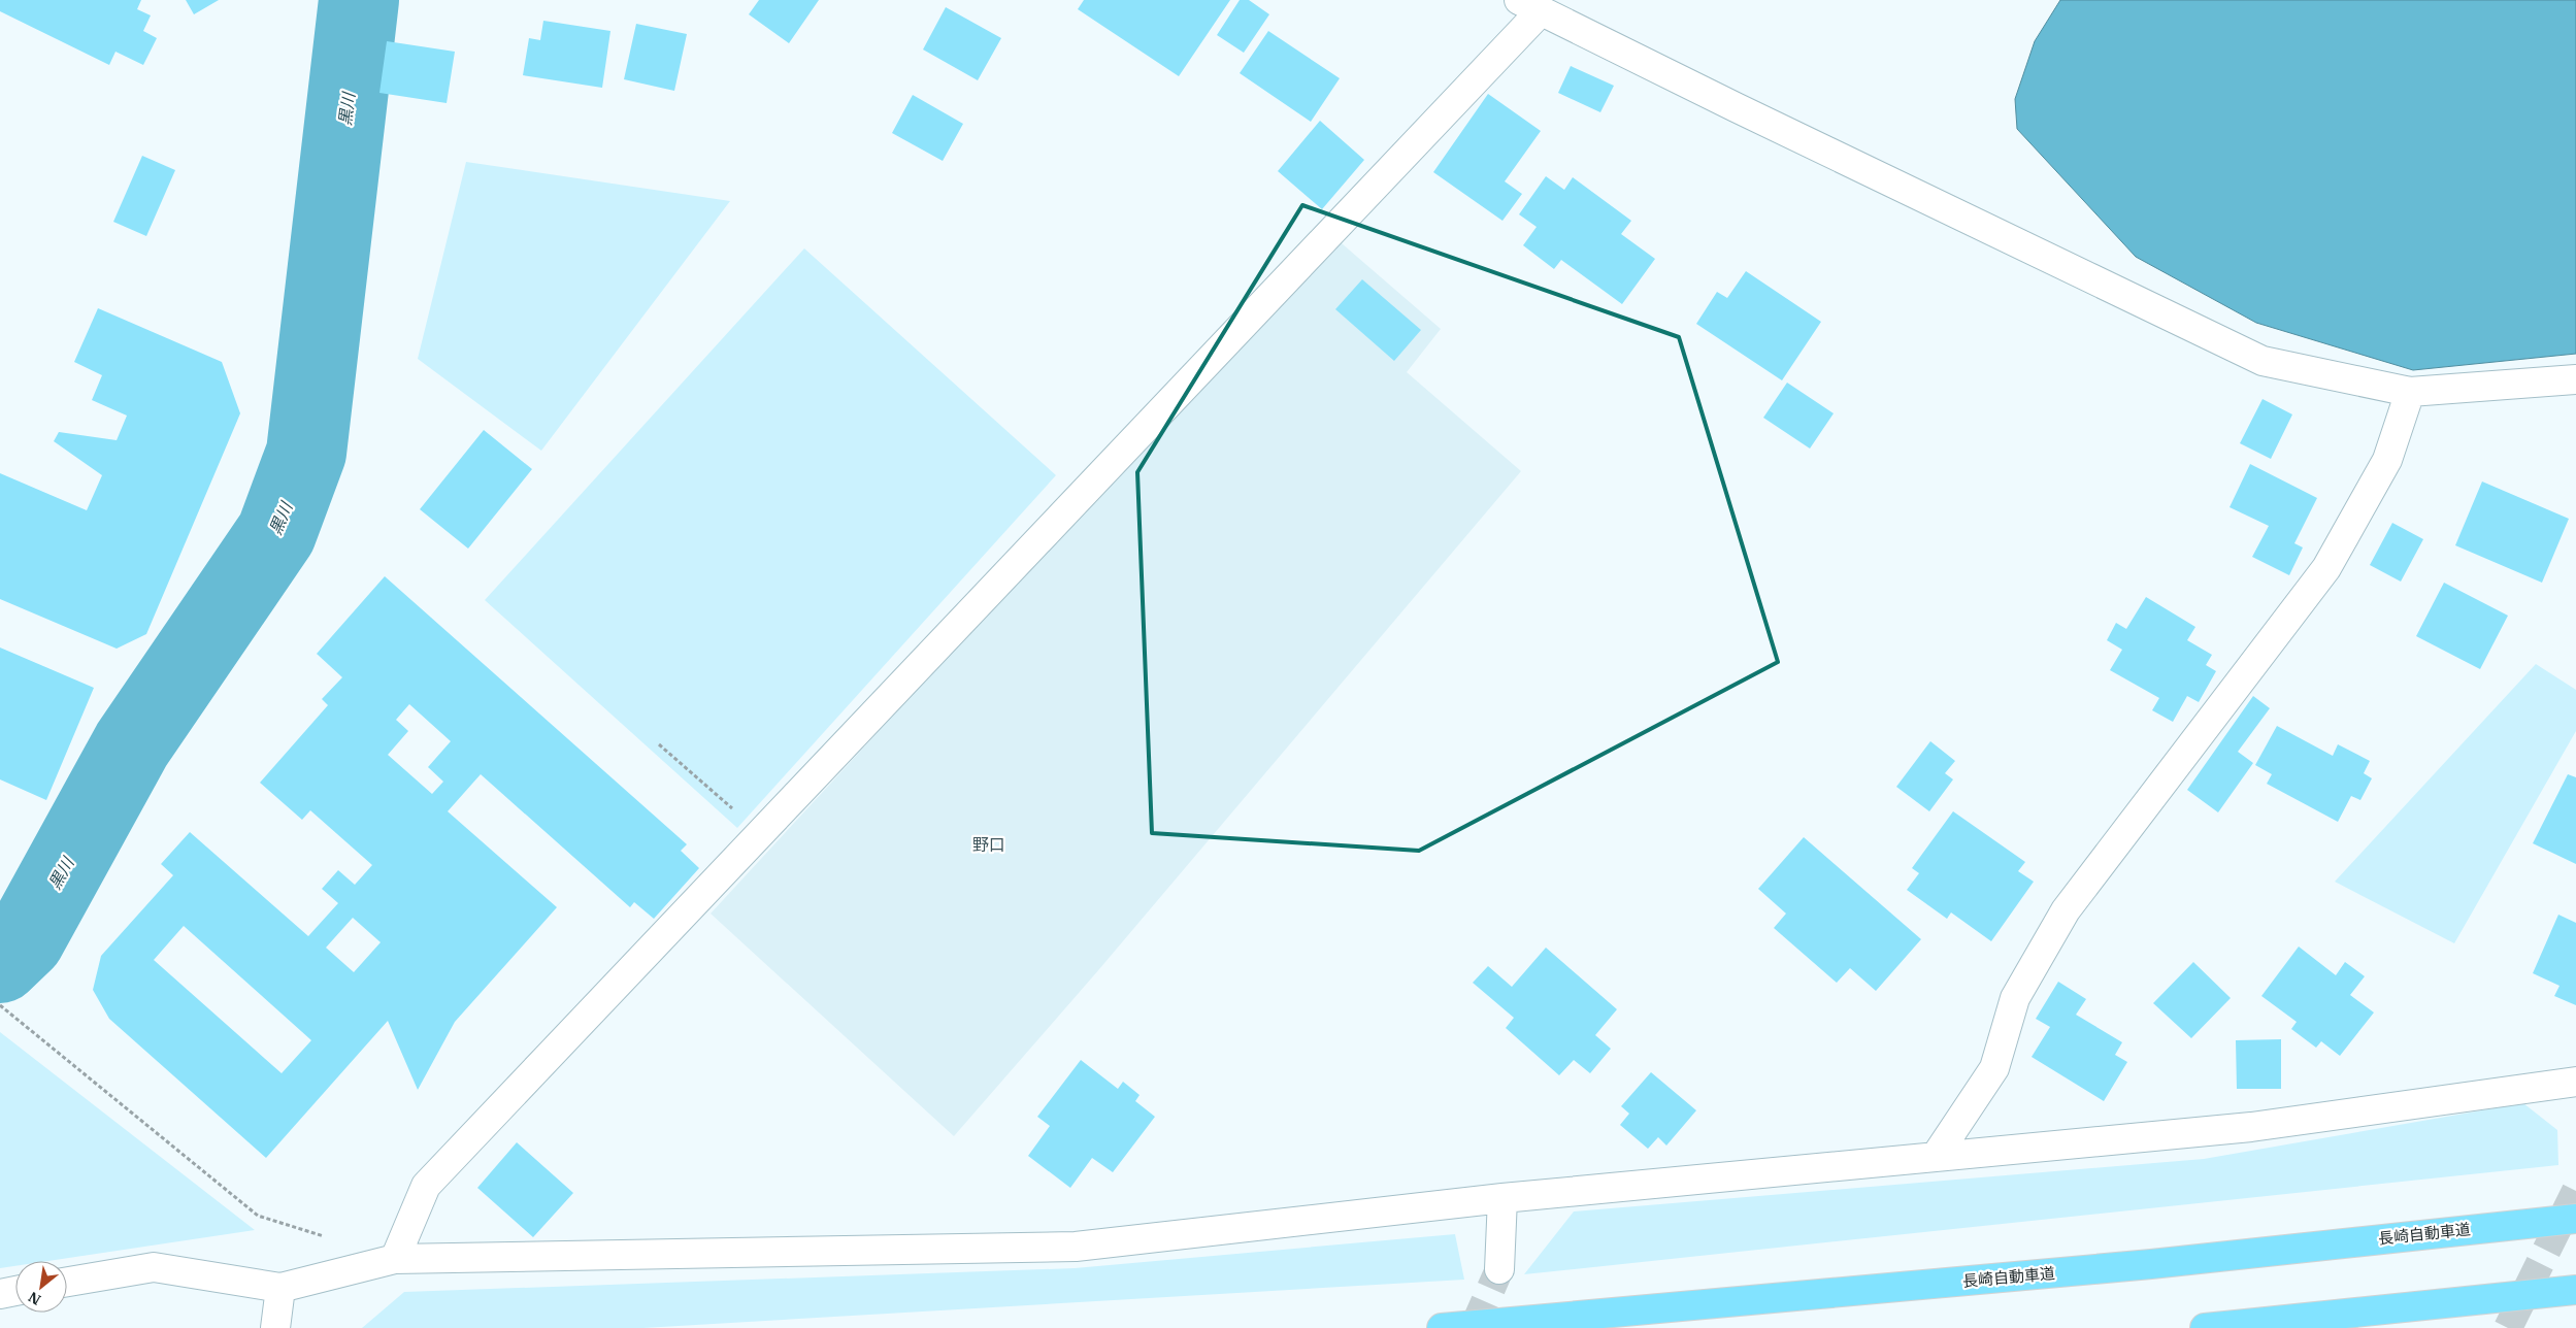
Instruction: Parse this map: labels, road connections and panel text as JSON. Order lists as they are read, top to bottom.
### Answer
{
  "streets": {
    "highway": ["長崎自動車道"]
  },
  "districts": ["野口"],
  "water": ["黒川"],
  "north": "bottom left"
}
